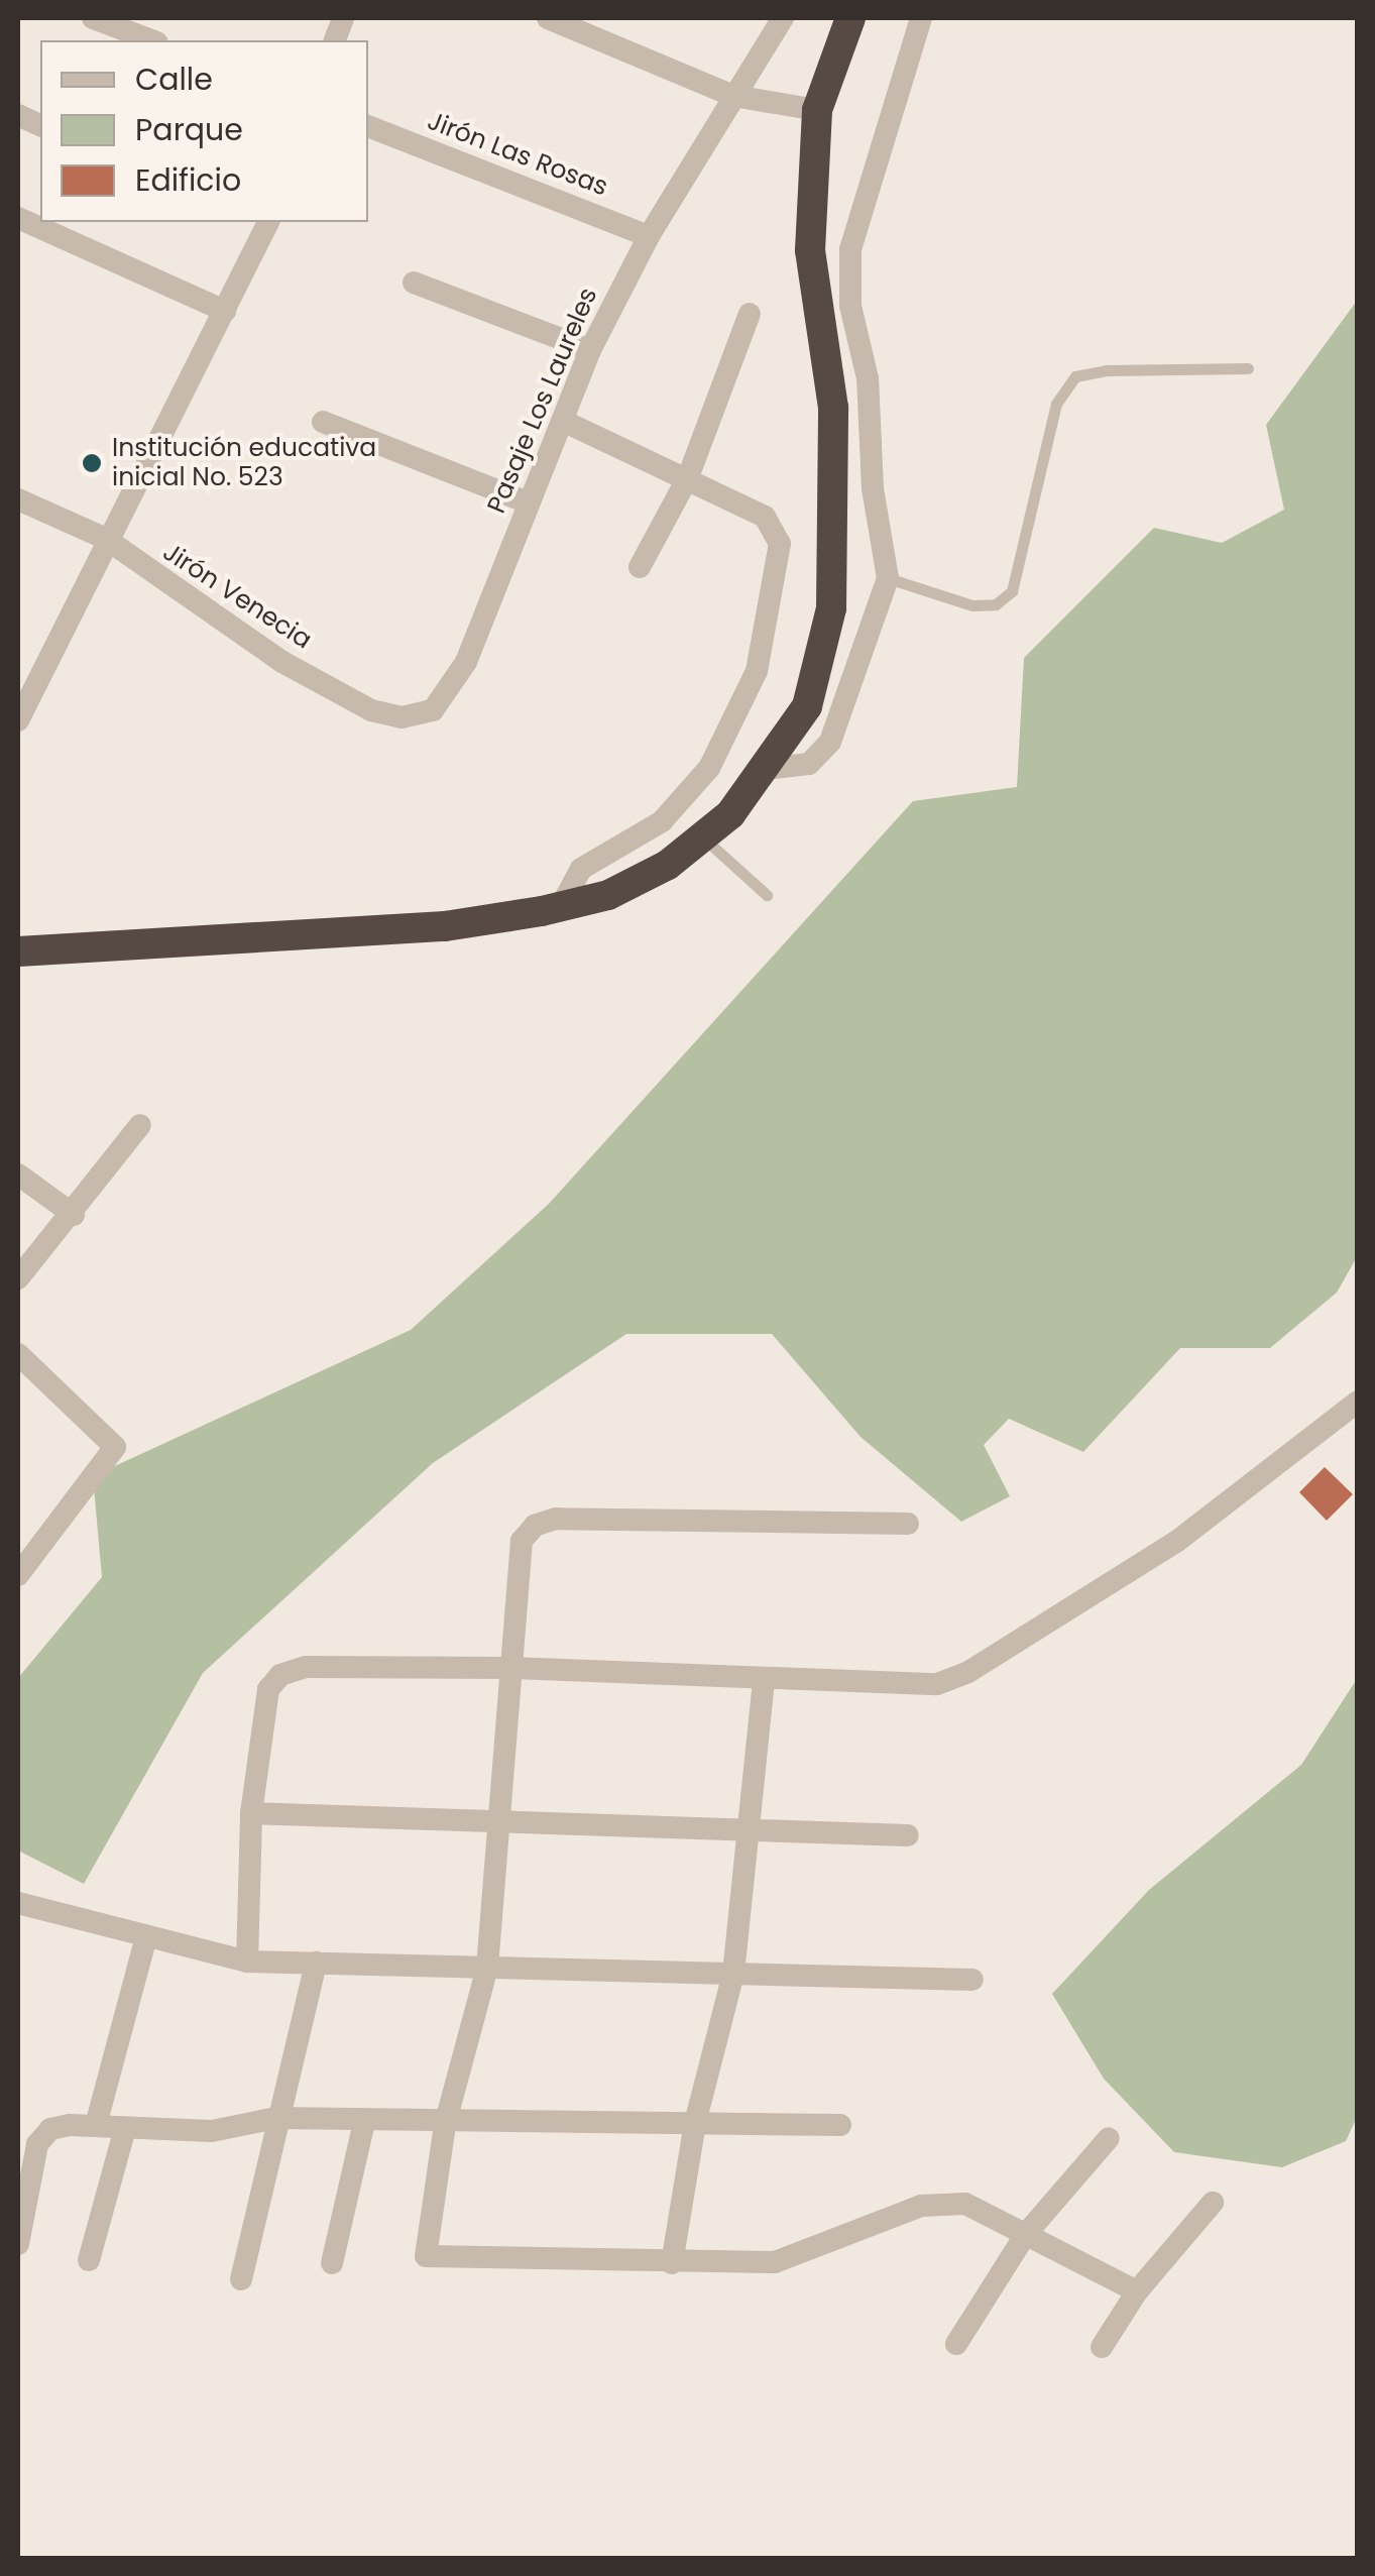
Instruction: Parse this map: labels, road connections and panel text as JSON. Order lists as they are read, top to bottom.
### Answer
{
  "streets": {
    "street": ["Jirón Las Rosas", "Pasaje Los Laureles", "Jirón Venecia"]
  },
  "crossings": [
    ["Jirón Las Rosas", "Pasaje Los Laureles"],
    ["Pasaje Los Laureles", "Jirón Venecia"]
  ],
  "places": ["Institución educativa inicial No. 523"],
  "legend": ["Calle", "Parque", "Edificio"]
}
